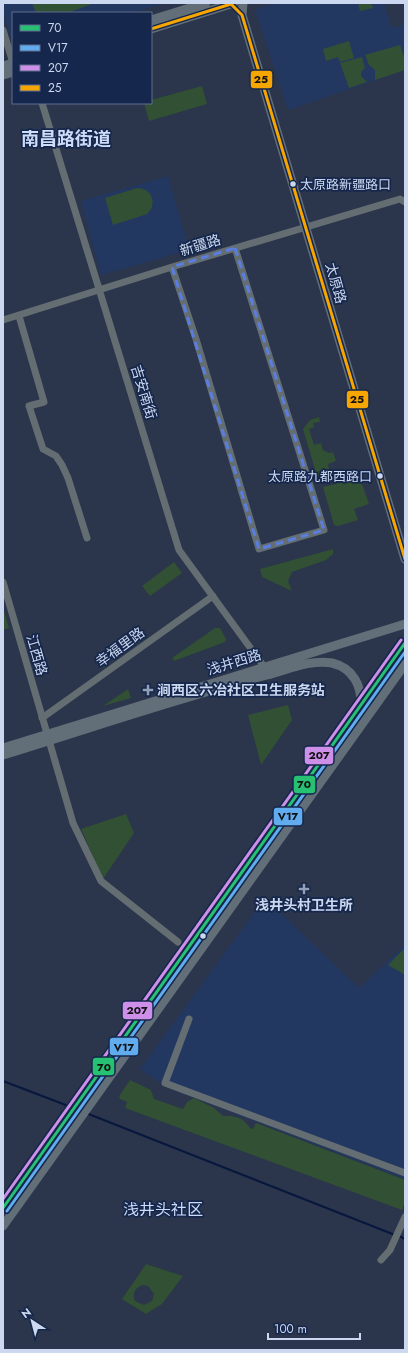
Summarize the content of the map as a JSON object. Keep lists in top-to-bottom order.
{
  "streets": {
    "main road": ["太原路", "浅井西路"],
    "street": [
      "新疆路",
      "吉安南街",
      "幸福里路",
      "江西路"
    ]
  },
  "crossings": [
    ["新疆路", "太原路"],
    ["新疆路", "吉安南街"],
    ["吉安南街", "幸福里路"],
    ["吉安南街", "浅井西路"],
    ["幸福里路", "江西路"],
    ["江西路", "浅井西路"]
  ],
  "districts": ["南昌路街道", "浅井头社区"],
  "places": {
    "other": ["太原路新疆路口", "太原路九都西路口"],
    "health": ["涧西区六冶社区卫生服务站", "浅井头村卫生所"]
  },
  "lines": [
    "transit line 25",
    "transit line 207",
    "transit line 70",
    "transit line V17"
  ],
  "legend": [
    "70",
    "V17",
    "207",
    "25"
  ],
  "scale_bar": "100 m",
  "north": "top left"
}
